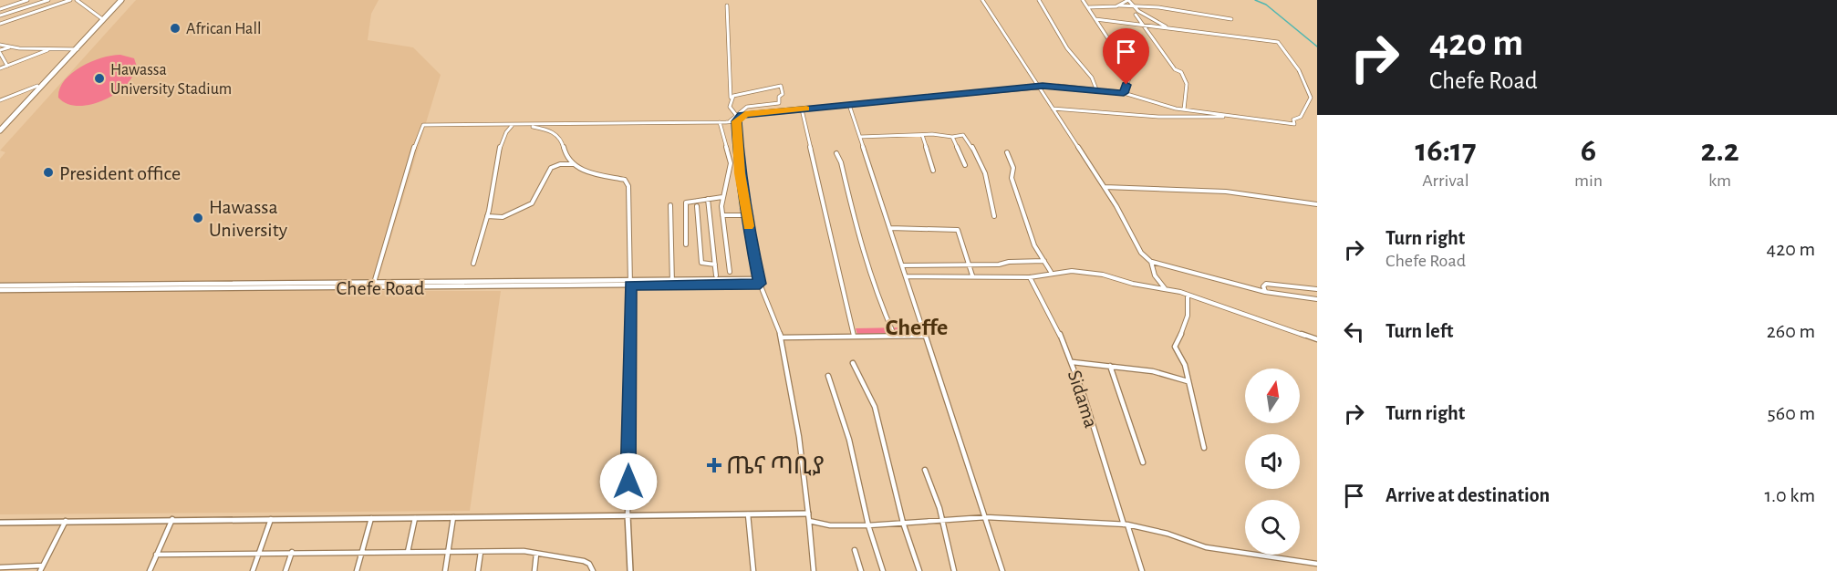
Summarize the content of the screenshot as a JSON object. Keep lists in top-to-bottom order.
{
  "streets": {
    "street": ["Chefe Road", "Sidama"]
  },
  "districts": ["Cheffe"],
  "places": {
    "other": [
      "African Hall",
      "Hawassa University Stadium",
      "President office",
      "Hawassa University"
    ],
    "health": ["ጤና ጣቢያ"]
  },
  "north": "top",
  "page": {
    "turn": ["420 m", "Chefe Road"],
    "eta": [
      "16:17",
      "Arrival",
      "6",
      "min",
      "2.2",
      "km"
    ],
    "list": [
      {
        "name": "Turn right",
        "note": "Chefe Road",
        "value": "420 m"
      },
      {
        "name": "Turn left",
        "value": "260 m"
      },
      {
        "name": "Turn right",
        "value": "560 m"
      },
      {
        "name": "Arrive at destination",
        "value": "1.0 km"
      }
    ]
  }
}
